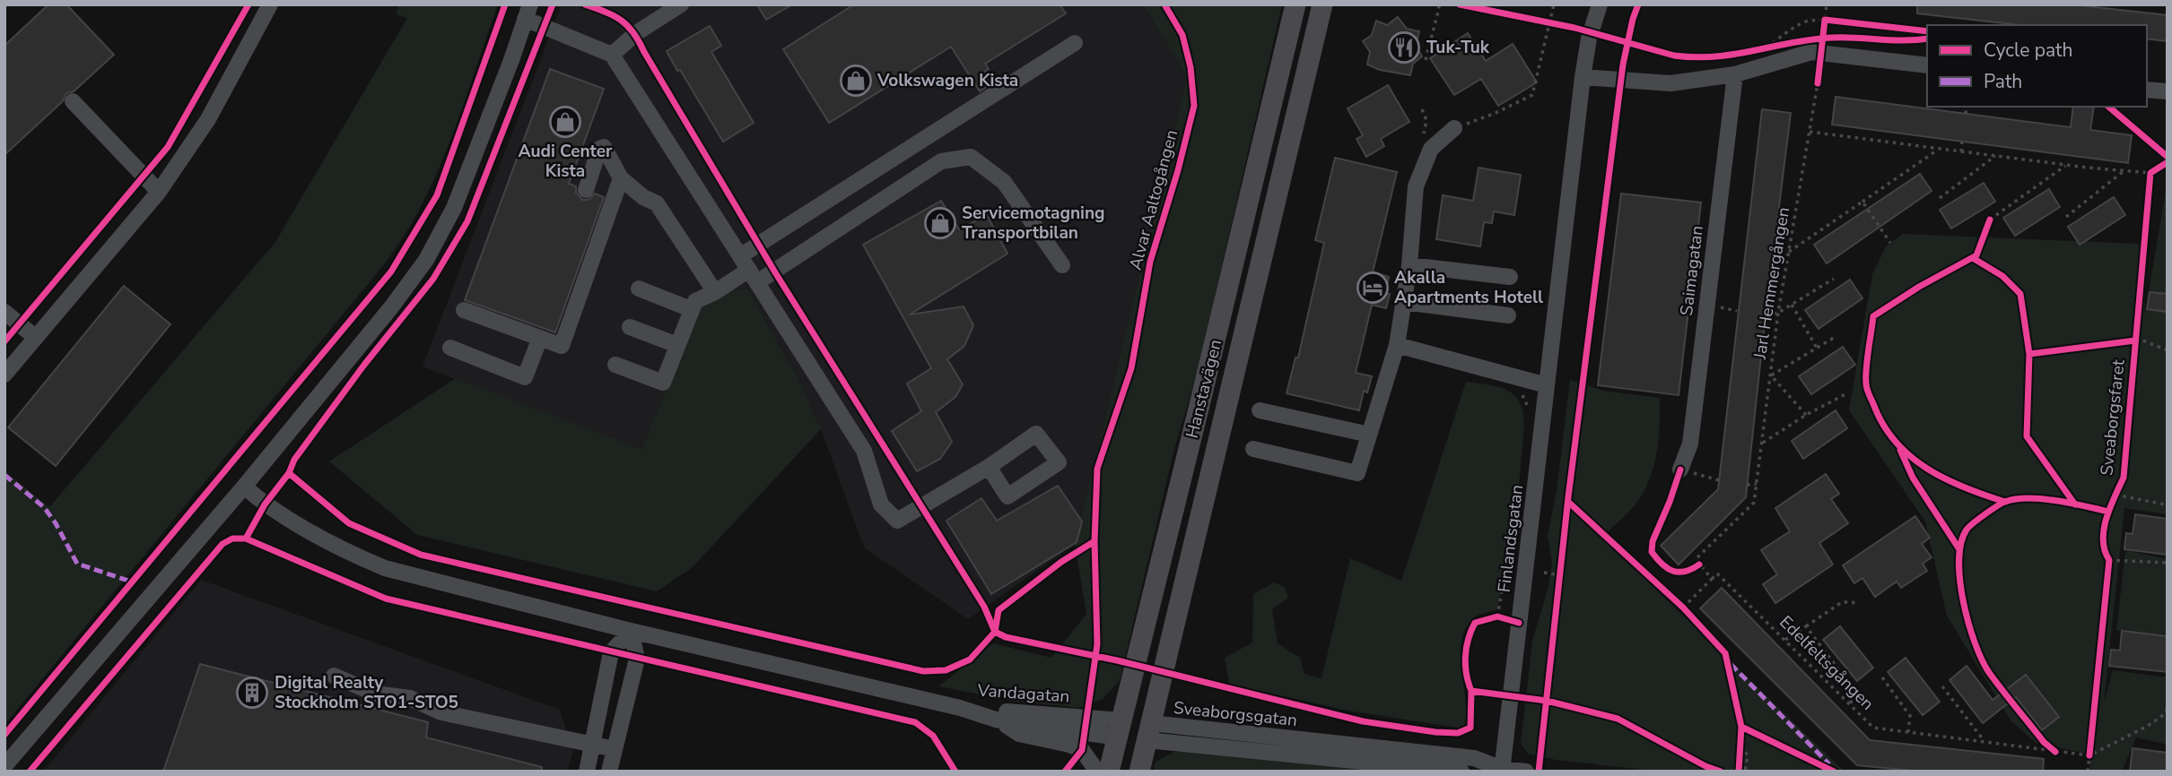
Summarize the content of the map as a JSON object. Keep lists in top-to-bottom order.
{
  "streets": {
    "main road": ["Hanstavägen"],
    "street": [
      "Saimagatan",
      "Finlandsgatan",
      "Vandagatan",
      "Sveaborgsgatan"
    ],
    "path": ["Jarl Hemmergången", "Edelfeltsgången"],
    "cycle path": ["Alvar Aaltogången", "Sveaborgsfaret"]
  },
  "crossings": [
    ["Jarl Hemmergången", "Edelfeltsgången"],
    ["Hanstavägen", "Vandagatan"],
    ["Hanstavägen", "Sveaborgsgatan"],
    ["Finlandsgatan", "Sveaborgsgatan"]
  ],
  "places": {
    "restaurant": ["Tuk-Tuk"],
    "shop": ["Volkswagen Kista", "Audi Center Kista", "Servicemotagning Transportbilan"],
    "hotel": ["Akalla Apartments Hotell"],
    "building": ["Digital Realty Stockholm STO1-STO5"]
  },
  "legend": ["Cycle path", "Path"]
}
